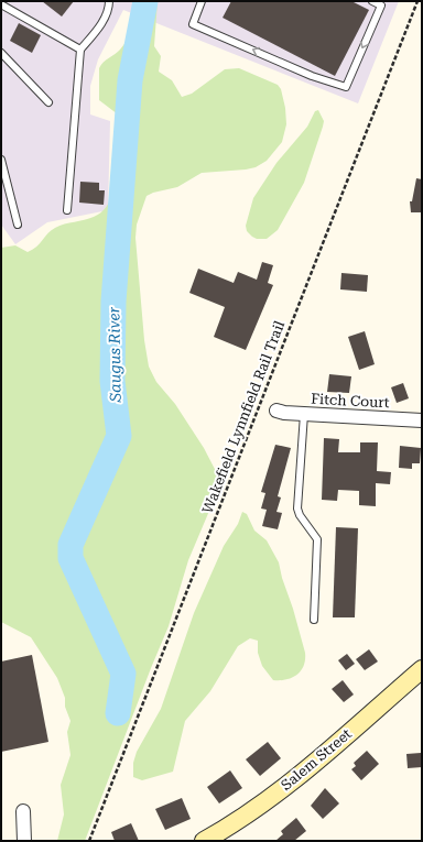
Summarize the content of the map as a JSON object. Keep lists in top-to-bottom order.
{
  "streets": {
    "main road": ["Salem Street"],
    "street": ["Fitch Court"],
    "path": ["Wakefield Lynnfield Rail Trail"]
  },
  "water": ["Saugus River"]
}
